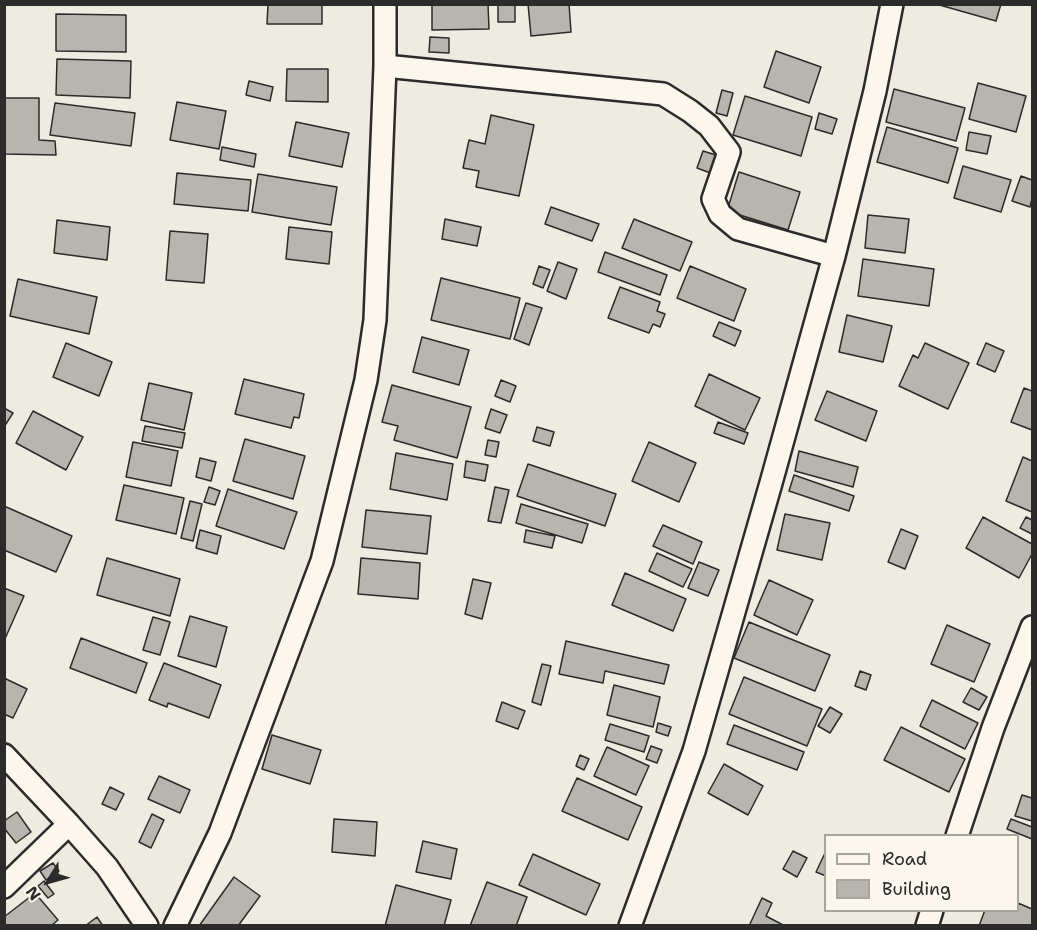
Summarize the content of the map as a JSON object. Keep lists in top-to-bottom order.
{
  "legend": ["Road", "Building"],
  "north": "bottom left"
}
